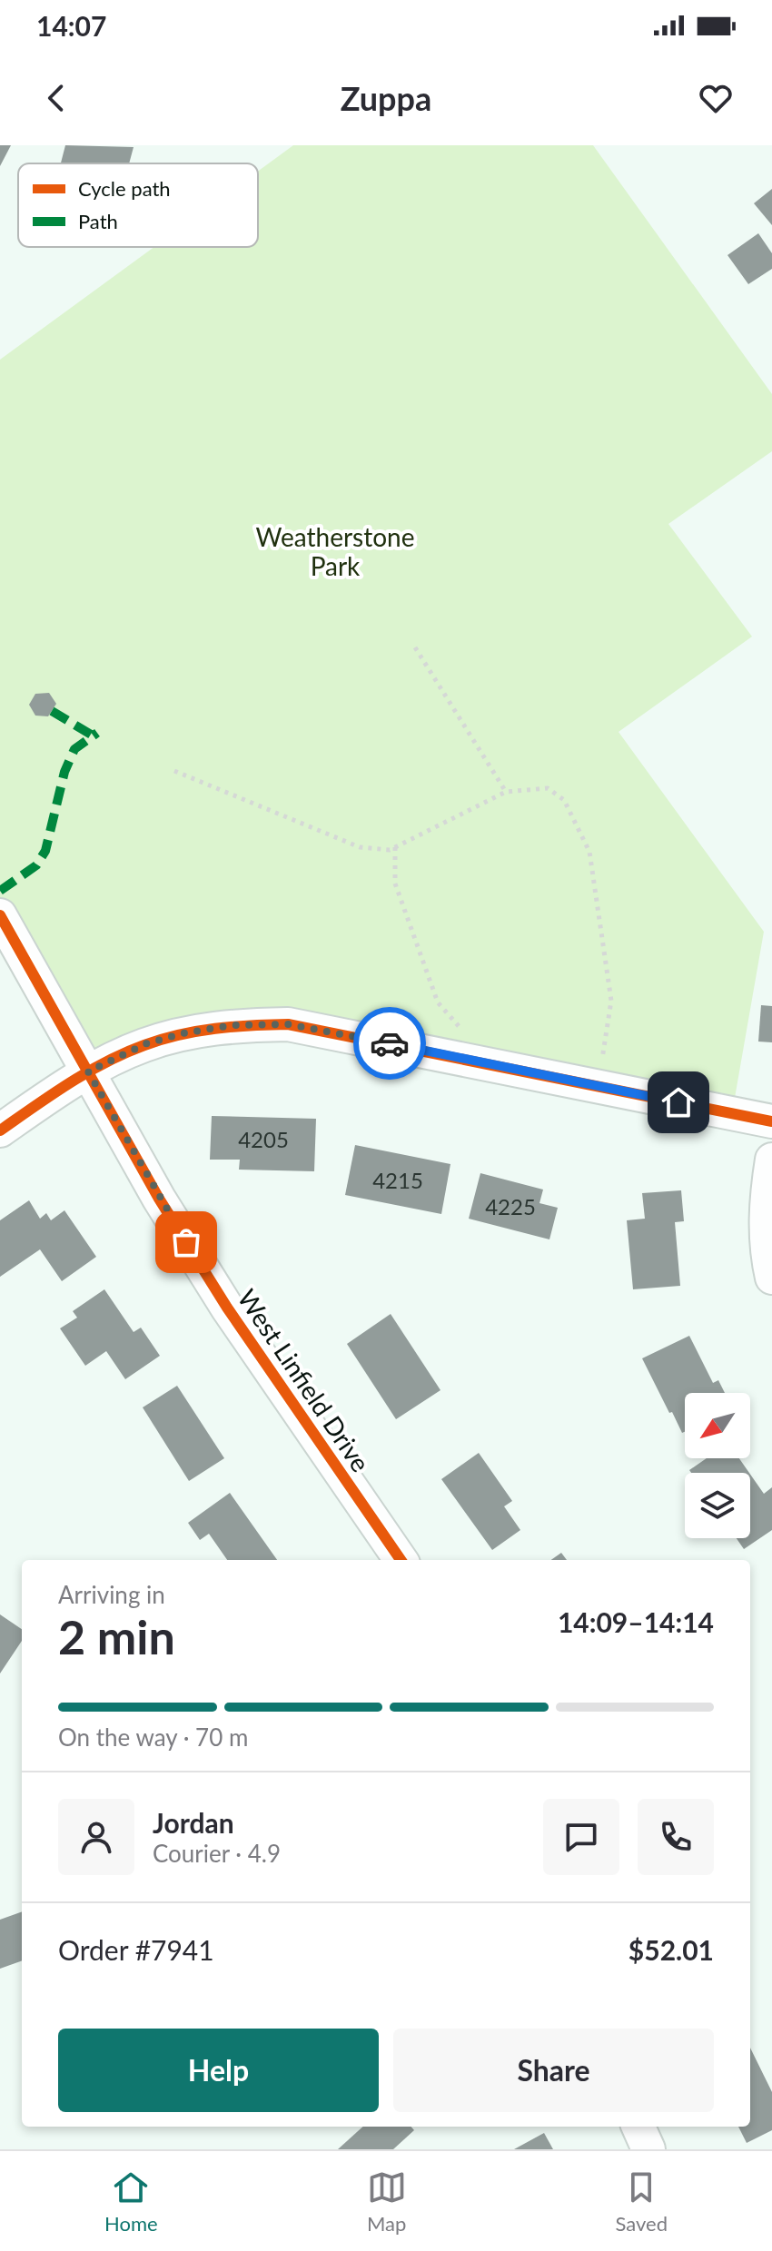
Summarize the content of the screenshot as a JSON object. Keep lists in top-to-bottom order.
{
  "streets": {
    "street": ["West Linfield Drive"]
  },
  "parks": ["Weatherstone Park"],
  "house_numbers": ["4205", "4215", "4225"],
  "legend": ["Cycle path", "Path"],
  "north": "bottom left",
  "page": {
    "status": "14:07",
    "header": "Zuppa",
    "heading": ["2 min", "Arriving in", "14:09–14:14"],
    "panel": [
      "Jordan",
      "Courier · 4.9",
      "Order #7941",
      "$52.01"
    ],
    "bar": "On the way · 70 m",
    "buttons": ["Help", "Share"],
    "tabs": ["Home", "Map", "Saved"]
  }
}
